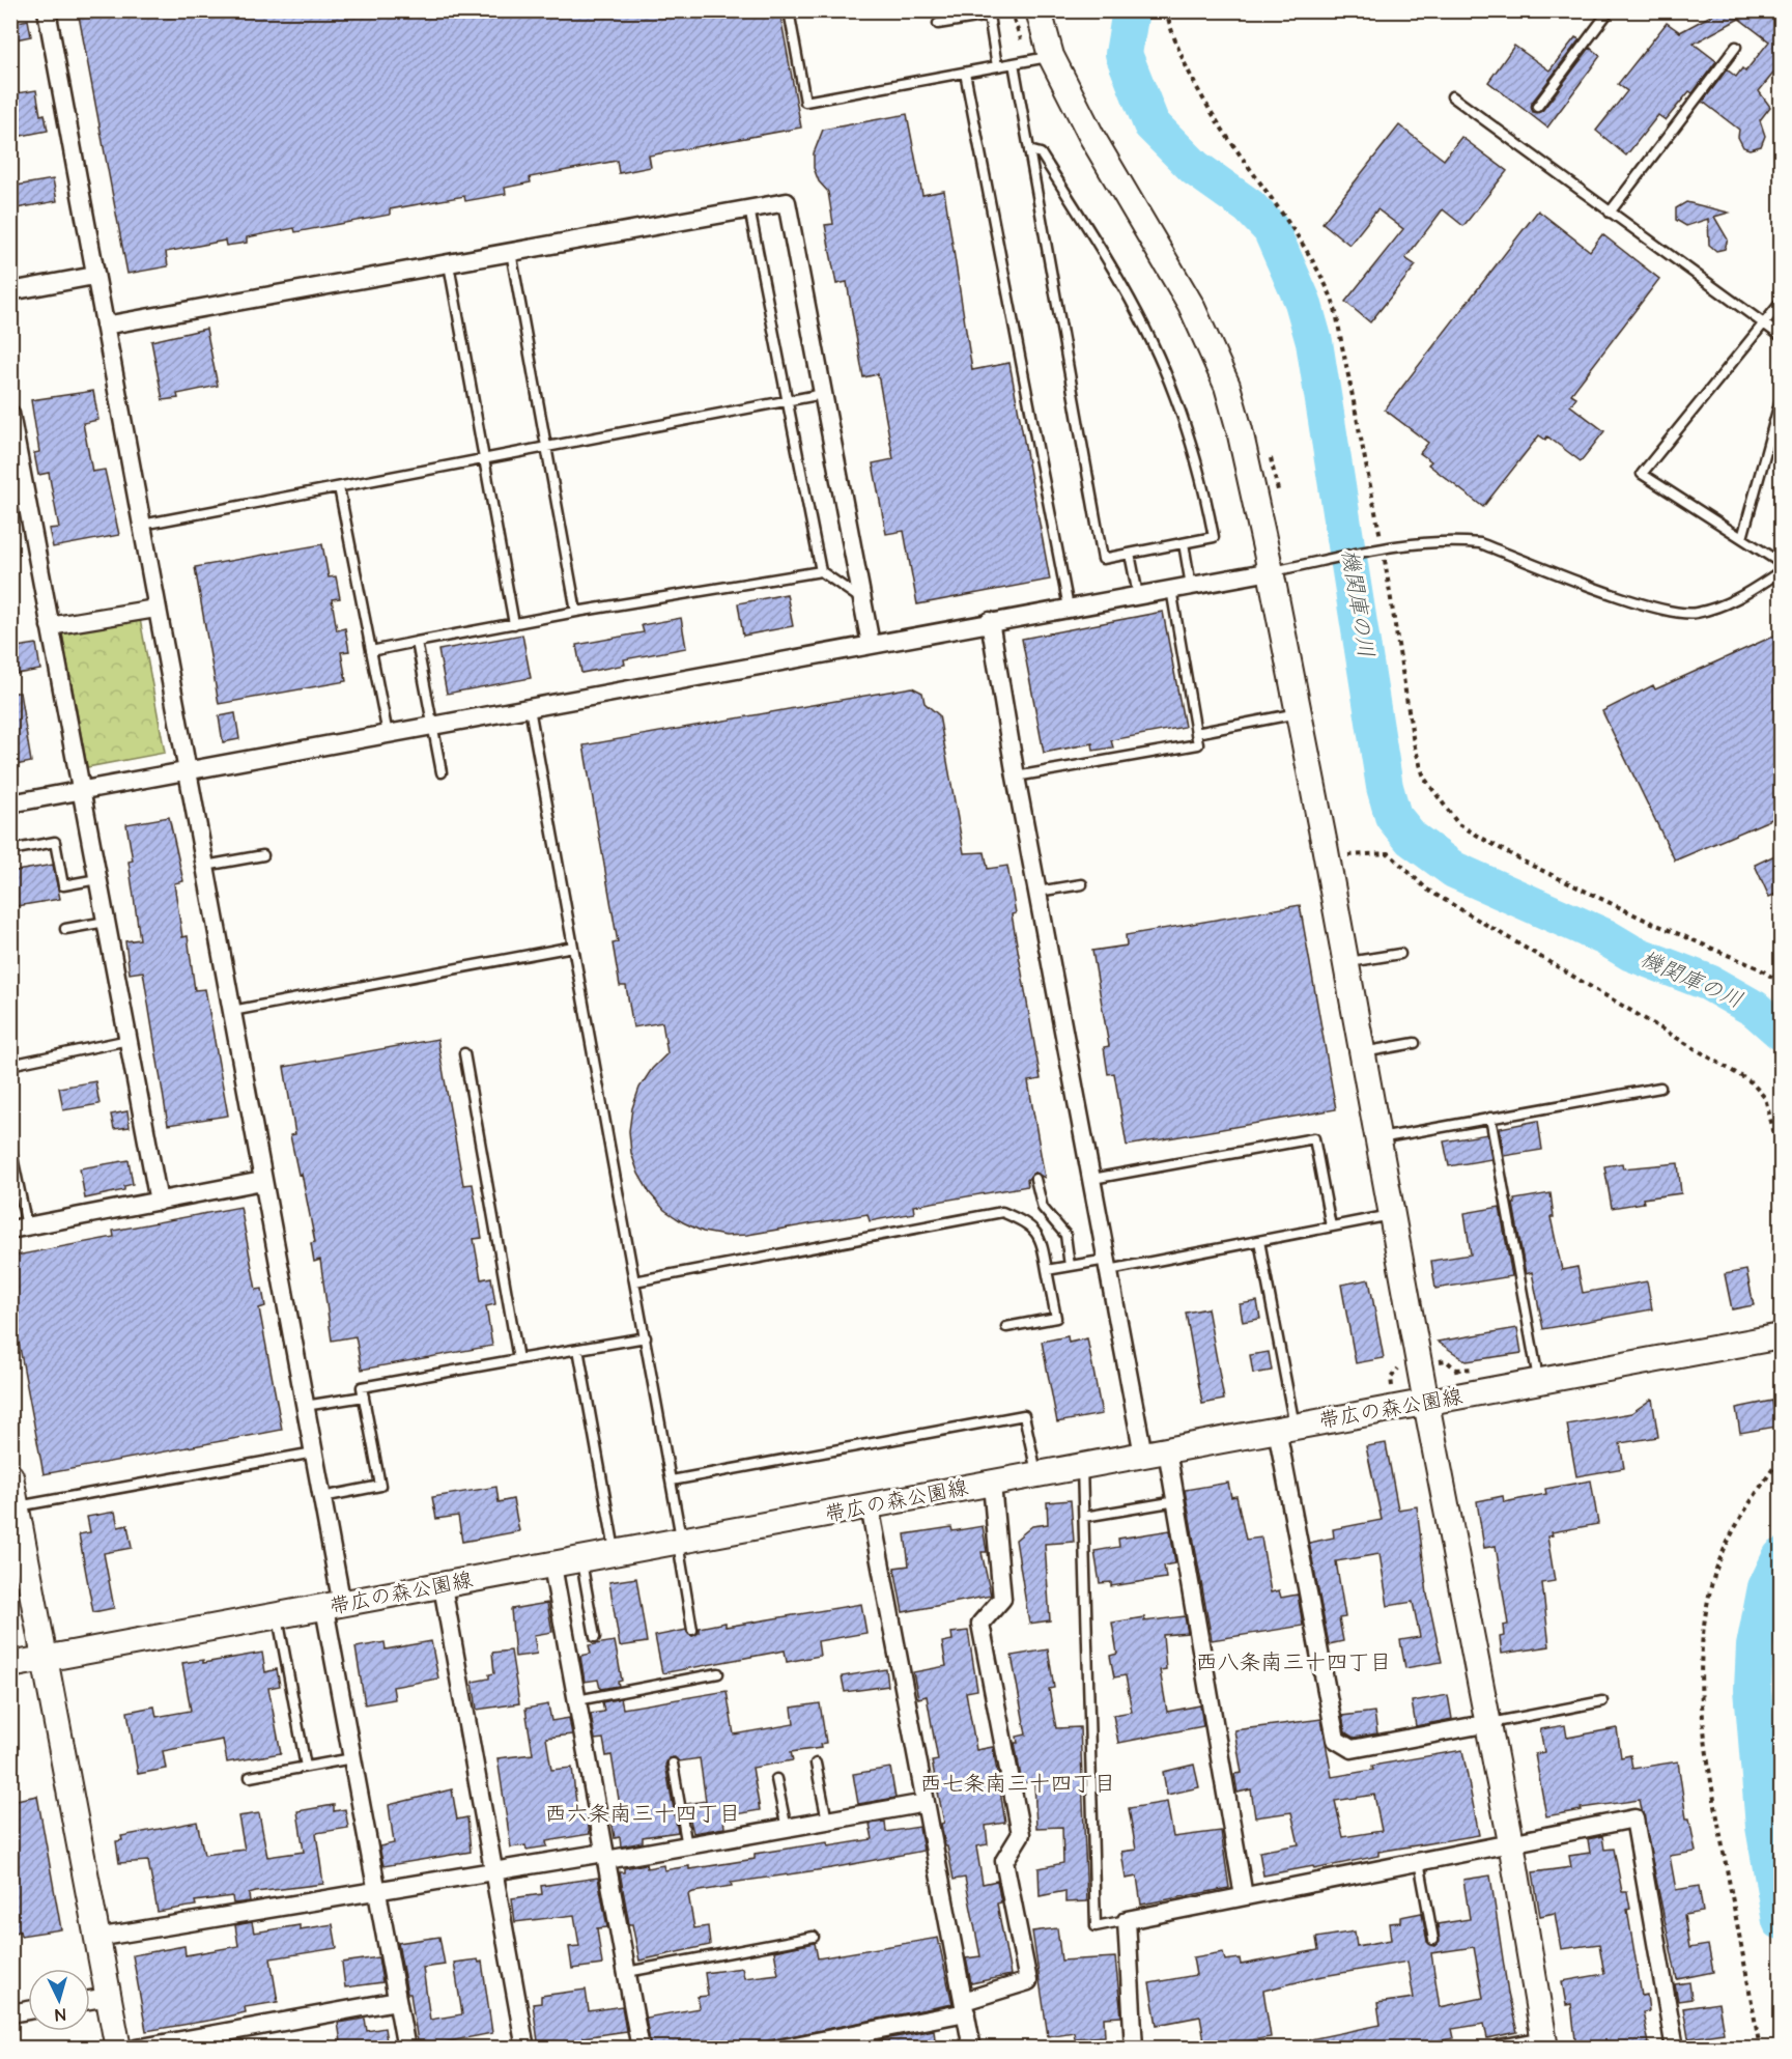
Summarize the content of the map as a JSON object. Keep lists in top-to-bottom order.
{
  "streets": {
    "street": ["帯広の森公園線"]
  },
  "districts": ["西八条南三十四丁目", "西七条南三十四丁目", "西六条南三十四丁目"],
  "water": ["機関庫の川"],
  "north": "bottom"
}
